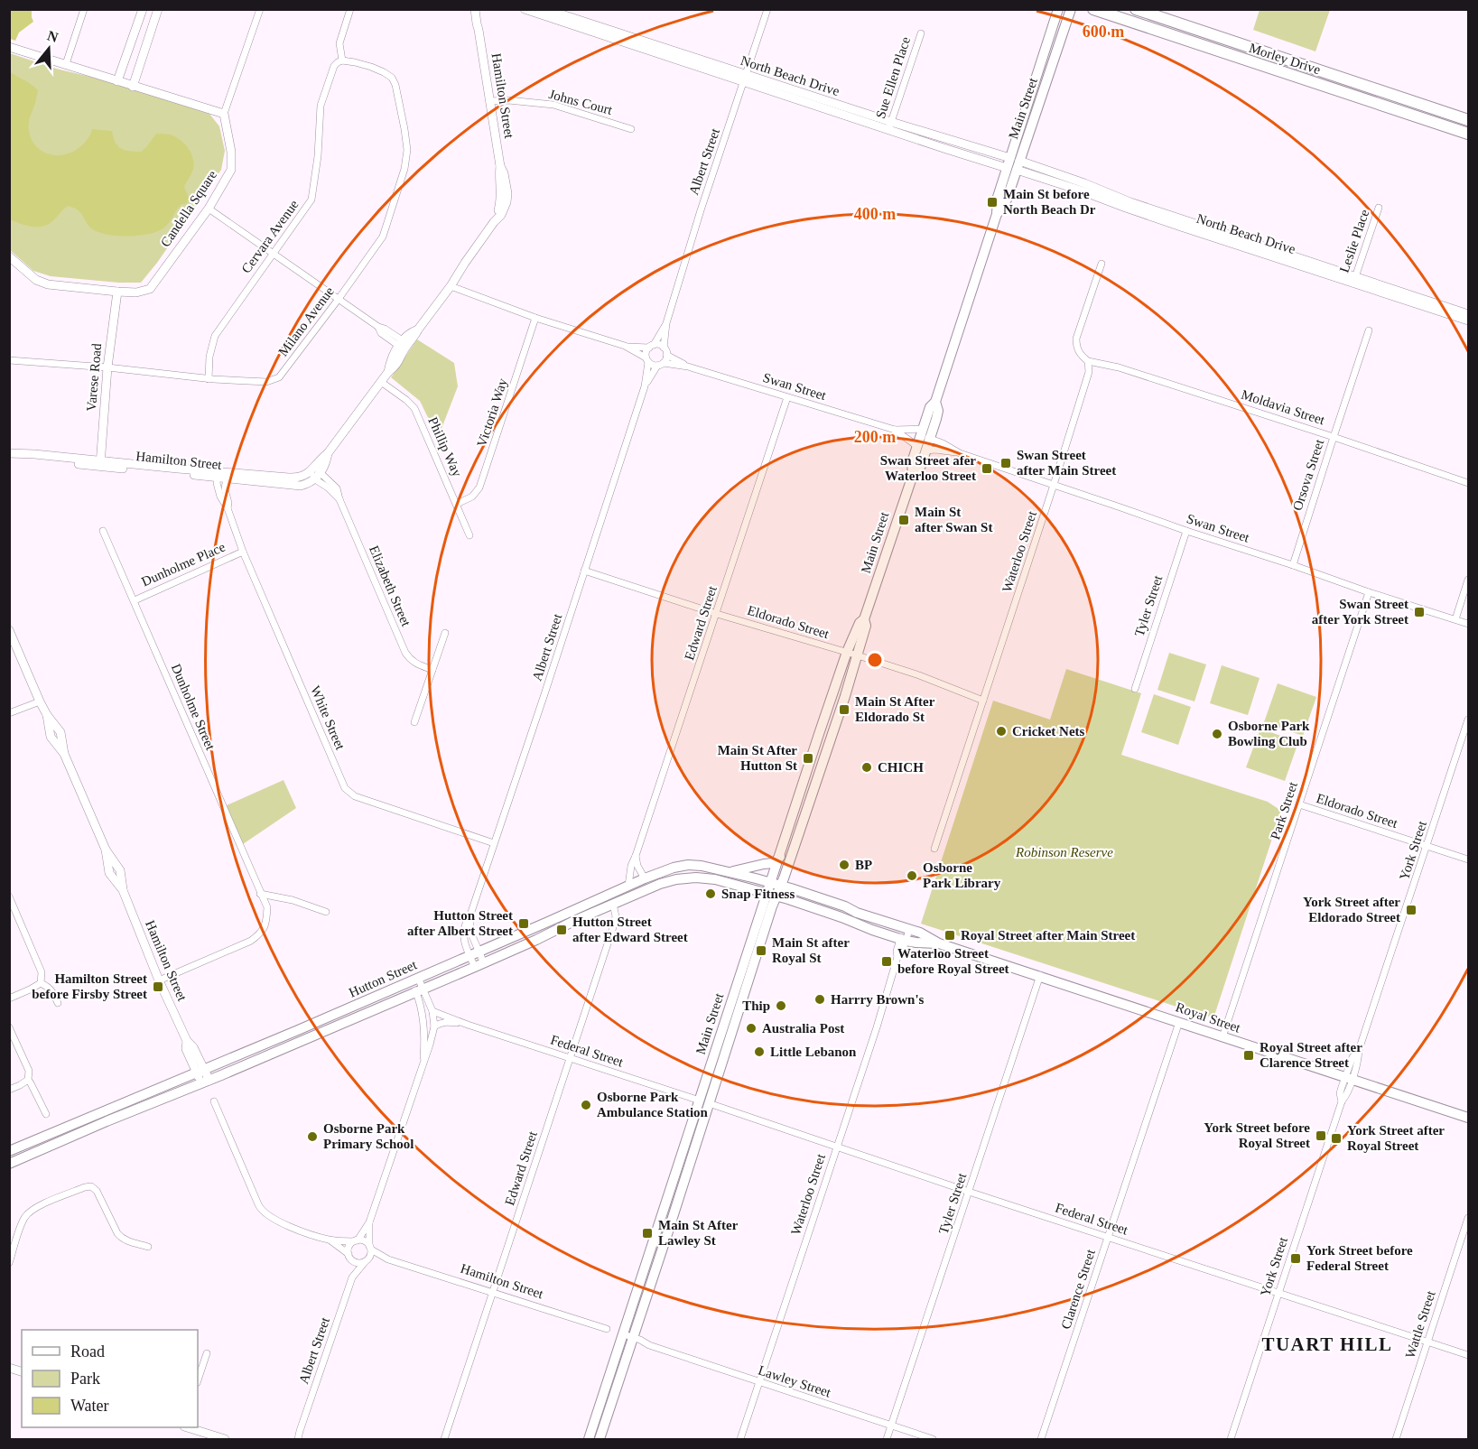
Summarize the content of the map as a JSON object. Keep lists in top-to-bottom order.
{
  "streets": {
    "highway": ["Morley Drive"],
    "main road": ["Main Street", "Hutton Street", "Royal Street"],
    "street": [
      "North Beach Drive",
      "Sue Ellen Place",
      "Hamilton Street",
      "Johns Court",
      "Albert Street",
      "Candella Square",
      "Cervara Avenue",
      "Leslie Place",
      "Milano Avenue",
      "Varese Road",
      "Swan Street",
      "Moldavia Street",
      "Victoria Way",
      "Phillip Way",
      "Orsova Street",
      "Waterloo Street",
      "Dunholme Place",
      "Elizabeth Street",
      "Tyler Street",
      "Eldorado Street",
      "Edward Street",
      "Dunholme Street",
      "White Street",
      "Park Street",
      "York Street",
      "Federal Street",
      "Clarence Street",
      "Wattle Street",
      "Lawley Street"
    ]
  },
  "crossings": [
    ["North Beach Drive", "Sue Ellen Place"],
    ["North Beach Drive", "Main Street"],
    ["North Beach Drive", "Albert Street"],
    ["North Beach Drive", "Leslie Place"],
    ["Hamilton Street", "Johns Court"],
    ["Hamilton Street", "Albert Street"],
    ["Hamilton Street", "Varese Road"],
    ["Hamilton Street", "Phillip Way"],
    ["Hamilton Street", "Elizabeth Street"],
    ["Hamilton Street", "Edward Street"],
    ["Hamilton Street", "Dunholme Street"],
    ["Hamilton Street", "White Street"],
    ["Hamilton Street", "Hutton Street"],
    ["Main Street", "Swan Street"],
    ["Main Street", "Eldorado Street"],
    ["Main Street", "Hutton Street"],
    ["Main Street", "Royal Street"],
    ["Main Street", "Federal Street"],
    ["Main Street", "Lawley Street"],
    ["Albert Street", "Swan Street"],
    ["Albert Street", "Eldorado Street"],
    ["Albert Street", "White Street"],
    ["Albert Street", "Hutton Street"],
    ["Candella Square", "Varese Road"],
    ["Cervara Avenue", "Milano Avenue"],
    ["Milano Avenue", "Varese Road"],
    ["Swan Street", "Orsova Street"],
    ["Swan Street", "Waterloo Street"],
    ["Swan Street", "Tyler Street"],
    ["Swan Street", "Edward Street"],
    ["Swan Street", "Park Street"],
    ["Moldavia Street", "Orsova Street"],
    ["Moldavia Street", "Waterloo Street"],
    ["Victoria Way", "Phillip Way"],
    ["Waterloo Street", "Eldorado Street"],
    ["Waterloo Street", "Royal Street"],
    ["Waterloo Street", "Federal Street"],
    ["Waterloo Street", "Lawley Street"],
    ["Dunholme Place", "Dunholme Street"],
    ["Dunholme Place", "White Street"],
    ["Tyler Street", "Royal Street"],
    ["Tyler Street", "Federal Street"],
    ["Tyler Street", "Lawley Street"],
    ["Eldorado Street", "Edward Street"],
    ["Eldorado Street", "Park Street"],
    ["Eldorado Street", "York Street"],
    ["Edward Street", "Hutton Street"],
    ["Edward Street", "Federal Street"],
    ["Park Street", "Royal Street"],
    ["York Street", "Royal Street"],
    ["York Street", "Federal Street"],
    ["Hutton Street", "Royal Street"],
    ["Royal Street", "Clarence Street"],
    ["Federal Street", "Clarence Street"],
    ["Federal Street", "Wattle Street"]
  ],
  "districts": ["TUART HILL"],
  "parks": ["Robinson Reserve"],
  "places": {
    "transit": [
      "Main St before North Beach Dr",
      "Swan Street after Main Street",
      "Swan Street afer Waterloo Street",
      "Main St after Swan St",
      "Swan Street after York Street",
      "Main St After Eldorado St",
      "Main St After Hutton St",
      "York Street after Eldorado Street",
      "Hutton Street after Albert Street",
      "Hutton Street after Edward Street",
      "Royal Street after Main Street",
      "Main St after Royal St",
      "Waterloo Street before Royal Street",
      "Hamilton Street before Firsby Street",
      "Royal Street after Clarence Street",
      "York Street before Royal Street",
      "York Street after Royal Street",
      "Main St After Lawley St",
      "York Street before Federal Street"
    ],
    "other": [
      "Cricket Nets",
      "Osborne Park Bowling Club",
      "CHICH",
      "BP",
      "Osborne Park Library",
      "Snap Fitness",
      "Harrry Brown's",
      "Thip",
      "Australia Post",
      "Little Lebanon",
      "Osborne Park Ambulance Station",
      "Osborne Park Primary School"
    ]
  },
  "legend": ["Road", "Park", "Water"],
  "north": "top",
  "rings": ["600 m", "400 m", "200 m"]
}
